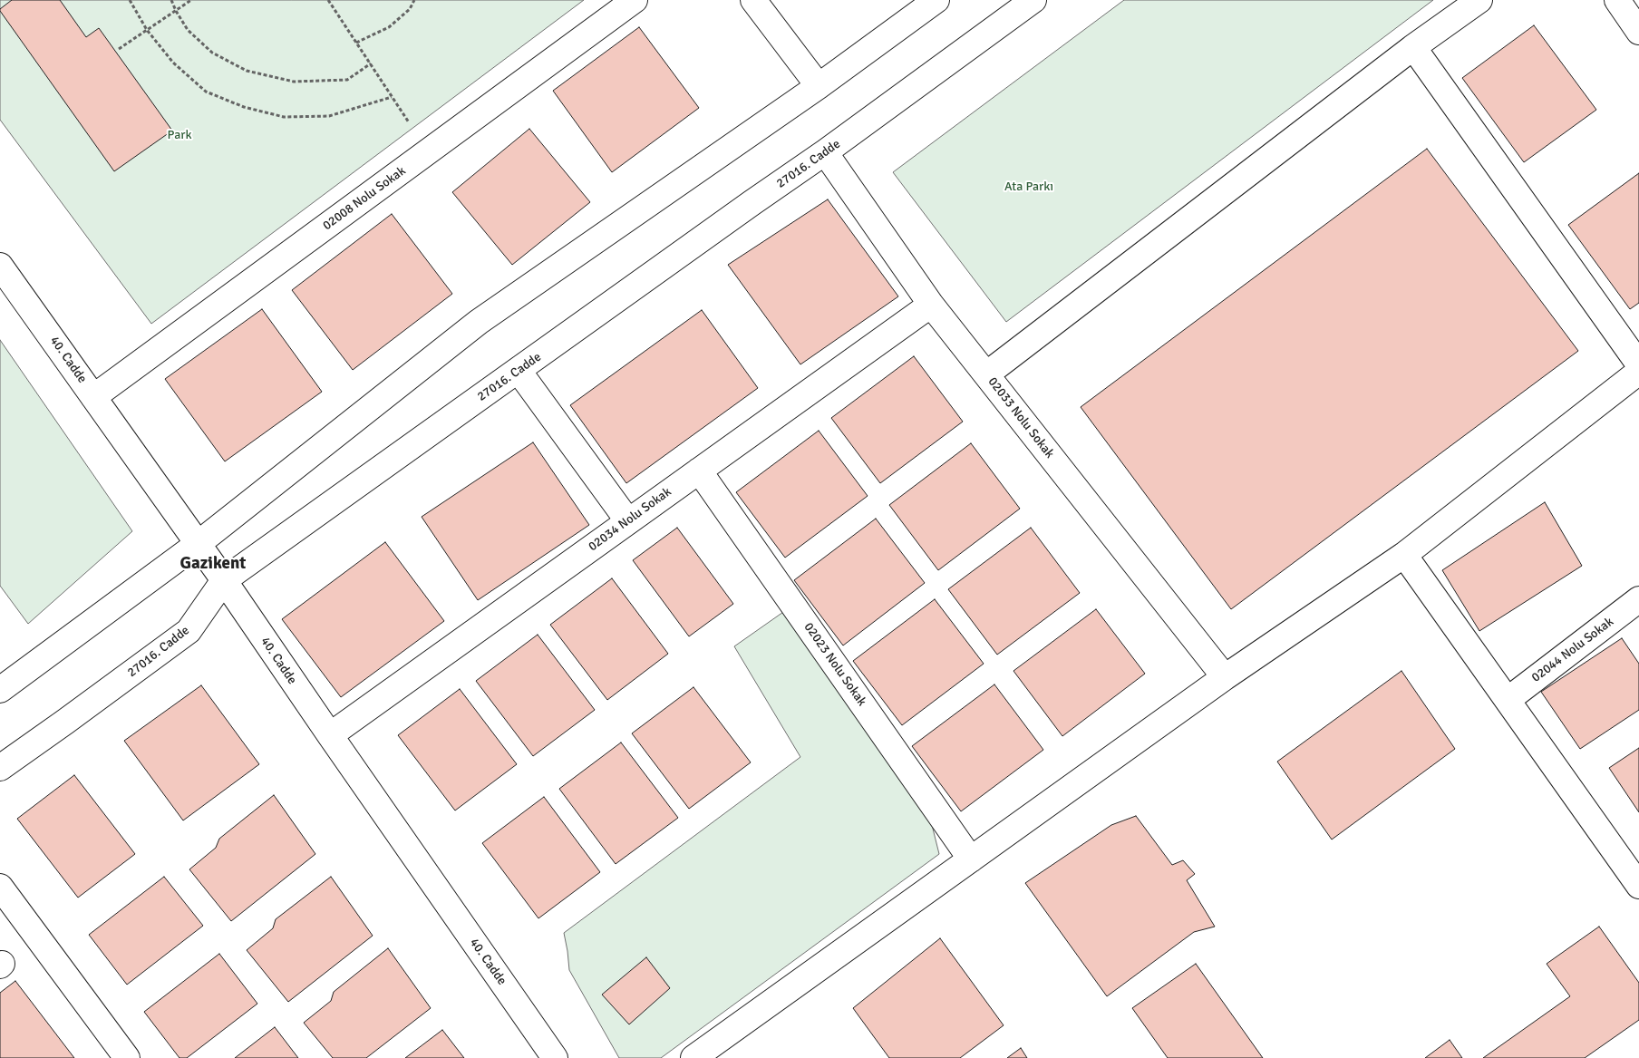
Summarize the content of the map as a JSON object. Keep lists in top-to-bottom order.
{
  "streets": {
    "street": [
      "27016. Cadde",
      "02008 Nolu Sokak",
      "40. Cadde",
      "02033 Nolu Sokak",
      "02034 Nolu Sokak",
      "02044 Nolu Sokak",
      "02023 Nolu Sokak"
    ]
  },
  "crossings": [
    ["27016. Cadde", "40. Cadde"],
    ["27016. Cadde", "02033 Nolu Sokak"],
    ["02008 Nolu Sokak", "40. Cadde"],
    ["40. Cadde", "02034 Nolu Sokak"],
    ["02033 Nolu Sokak", "02034 Nolu Sokak"],
    ["02034 Nolu Sokak", "02023 Nolu Sokak"]
  ],
  "districts": ["Gazikent"],
  "parks": ["Park", "Ata Parkı"]
}
